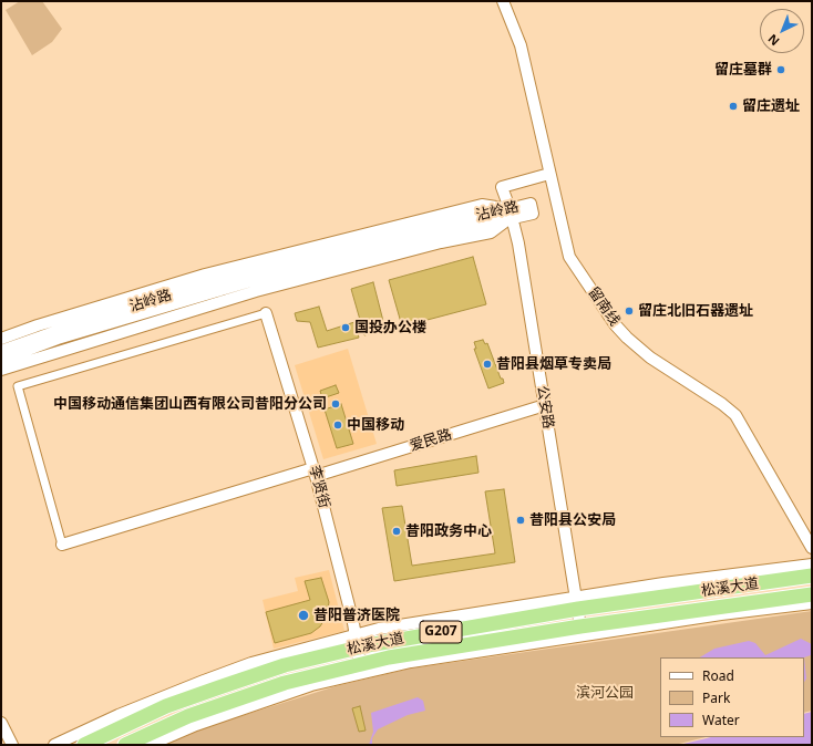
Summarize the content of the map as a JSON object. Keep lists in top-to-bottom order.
{
  "streets": {
    "highway": ["松溪大道", "G207"],
    "street": [
      "沾岭路",
      "留南线",
      "公安路",
      "爱民路",
      "李贤街"
    ]
  },
  "crossings": [
    ["沾岭路", "公安路"],
    ["留南线", "公安路"],
    ["公安路", "爱民路"],
    ["公安路", "松溪大道"],
    ["爱民路", "李贤街"],
    ["李贤街", "松溪大道"]
  ],
  "parks": ["滨河公园"],
  "places": [
    "留庄墓群",
    "留庄遗址",
    "留庄北旧石器遗址",
    "国投办公楼",
    "昔阳县烟草专卖局",
    "中国移动通信集团山西有限公司昔阳分公司",
    "中国移动",
    "昔阳县公安局",
    "昔阳政务中心",
    "昔阳普济医院"
  ],
  "legend": ["Road", "Park", "Water"],
  "north": "bottom left"
}
